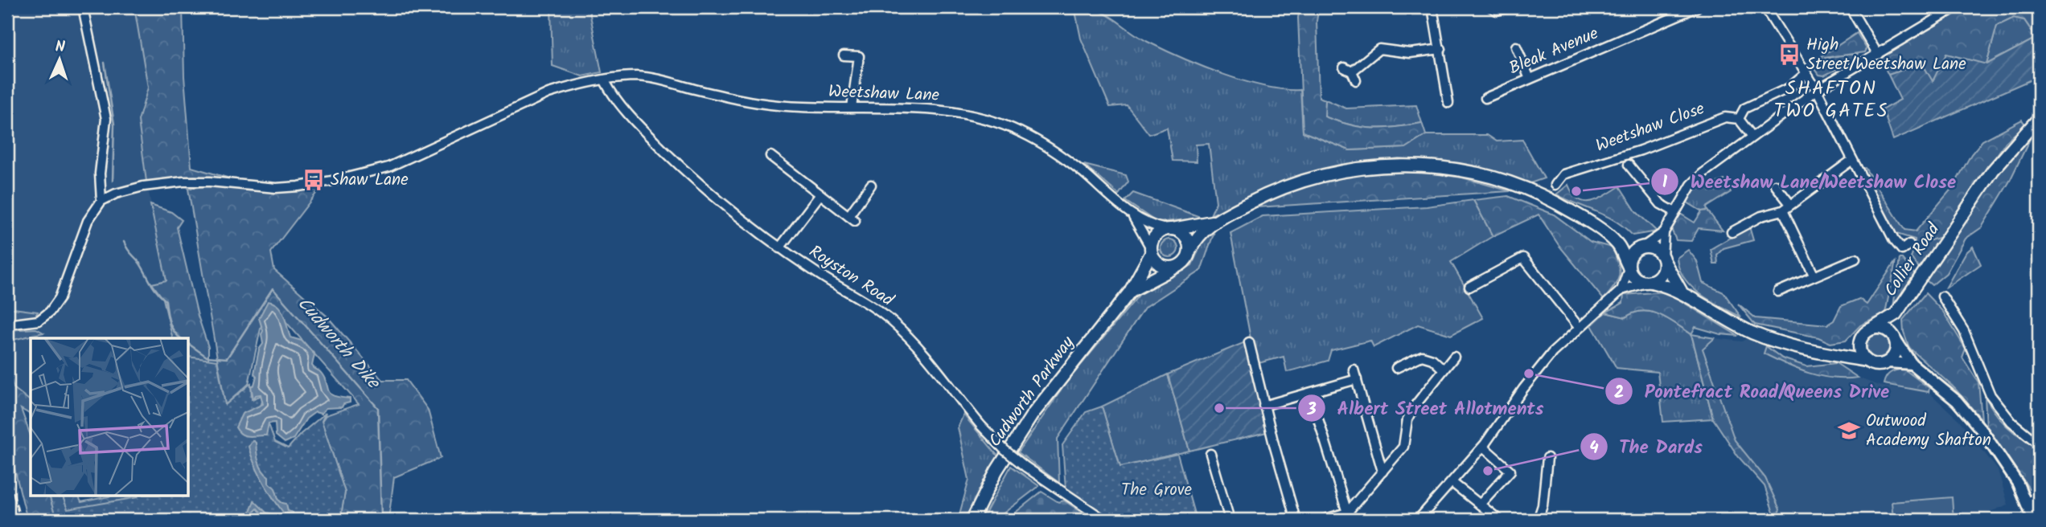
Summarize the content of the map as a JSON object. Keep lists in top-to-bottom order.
{
  "streets": {
    "highway": ["Collier Road", "Cudworth Parkway"],
    "street": [
      "Bleak Avenue",
      "Weetshaw Lane",
      "Weetshaw Close",
      "Royston Road"
    ]
  },
  "crossings": [
    ["Weetshaw Lane", "Royston Road"],
    ["Weetshaw Lane", "Cudworth Parkway"]
  ],
  "districts": ["SHAFTON TWO GATES"],
  "water": ["Cudworth Dike"],
  "parks": ["The Grove"],
  "places": {
    "bus stop": ["High Street/Weetshaw Lane", "Shaw Lane"],
    "other": [
      "Weetshaw Lane/Weetshaw Close",
      "Pontefract Road/Queens Drive",
      "Albert Street Allotments",
      "The Dards"
    ],
    "school or university": ["Outwood Academy Shafton"]
  },
  "north": "top"
}
